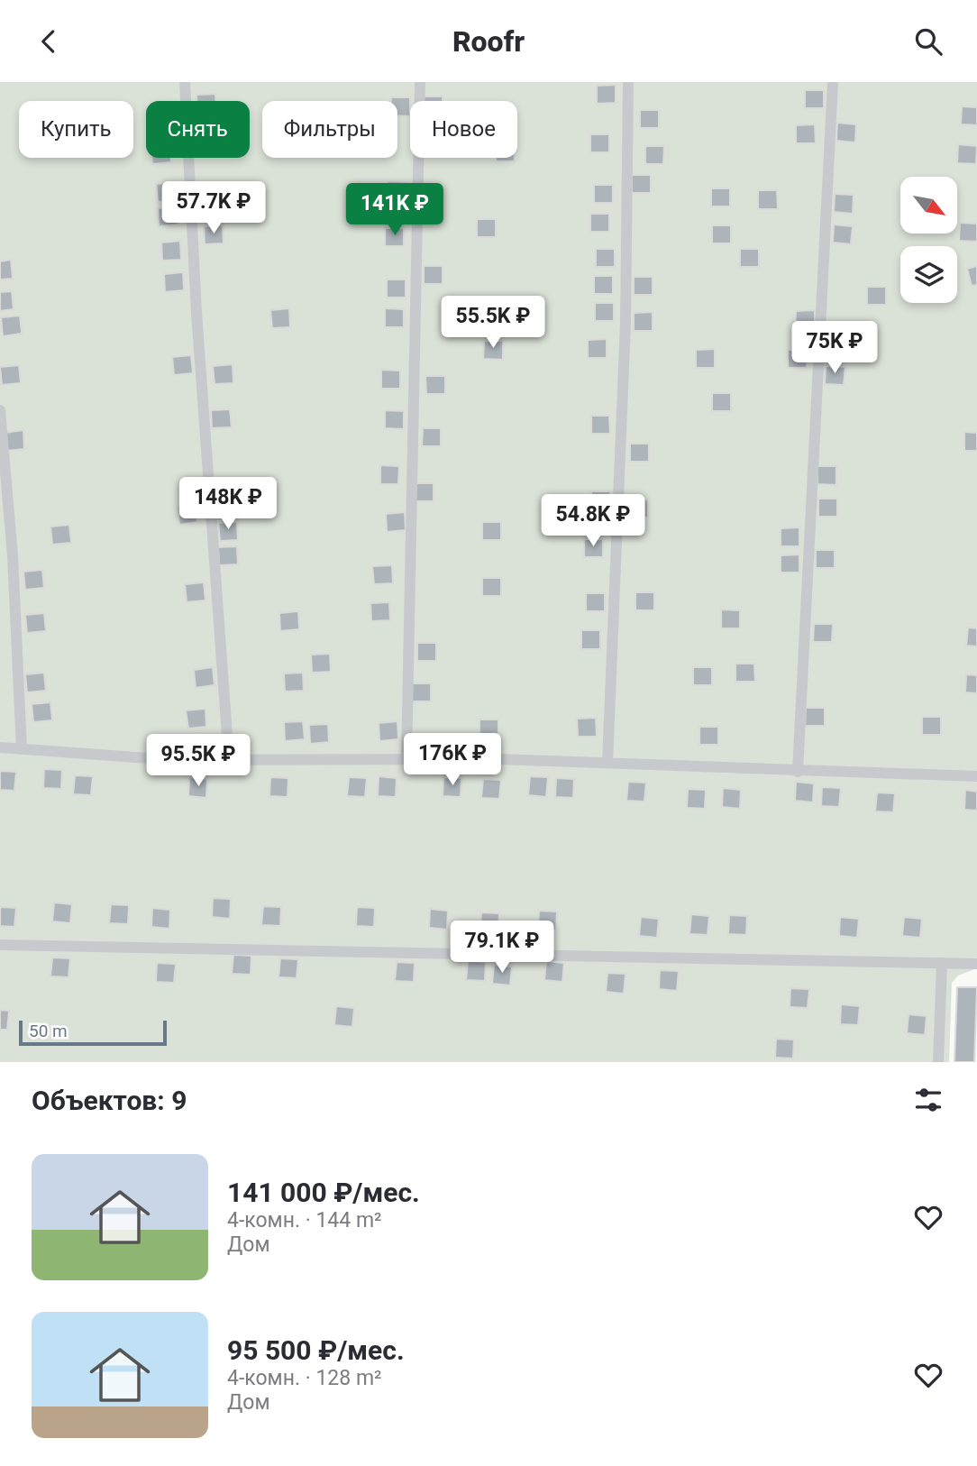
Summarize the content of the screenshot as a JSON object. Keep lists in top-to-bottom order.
{
  "scale_bar": "50 m",
  "north": "bottom right",
  "page": {
    "header": "Roofr",
    "chip": [
      "Купить",
      "Снять",
      "Фильтры",
      "Новое"
    ],
    "price": [
      "57.7K ₽",
      "141K ₽",
      "55.5K ₽",
      "75K ₽",
      "148K ₽",
      "54.8K ₽",
      "176K ₽",
      "95.5K ₽",
      "79.1K ₽"
    ],
    "scale": "50 m",
    "heading": "Объектов: 9",
    "list": [
      {
        "name": "141 000 ₽/мес.",
        "note": "4-комн. · 144 m² · Дом"
      },
      {
        "name": "95 500 ₽/мес.",
        "note": "4-комн. · 128 m² · Дом"
      }
    ]
  }
}
